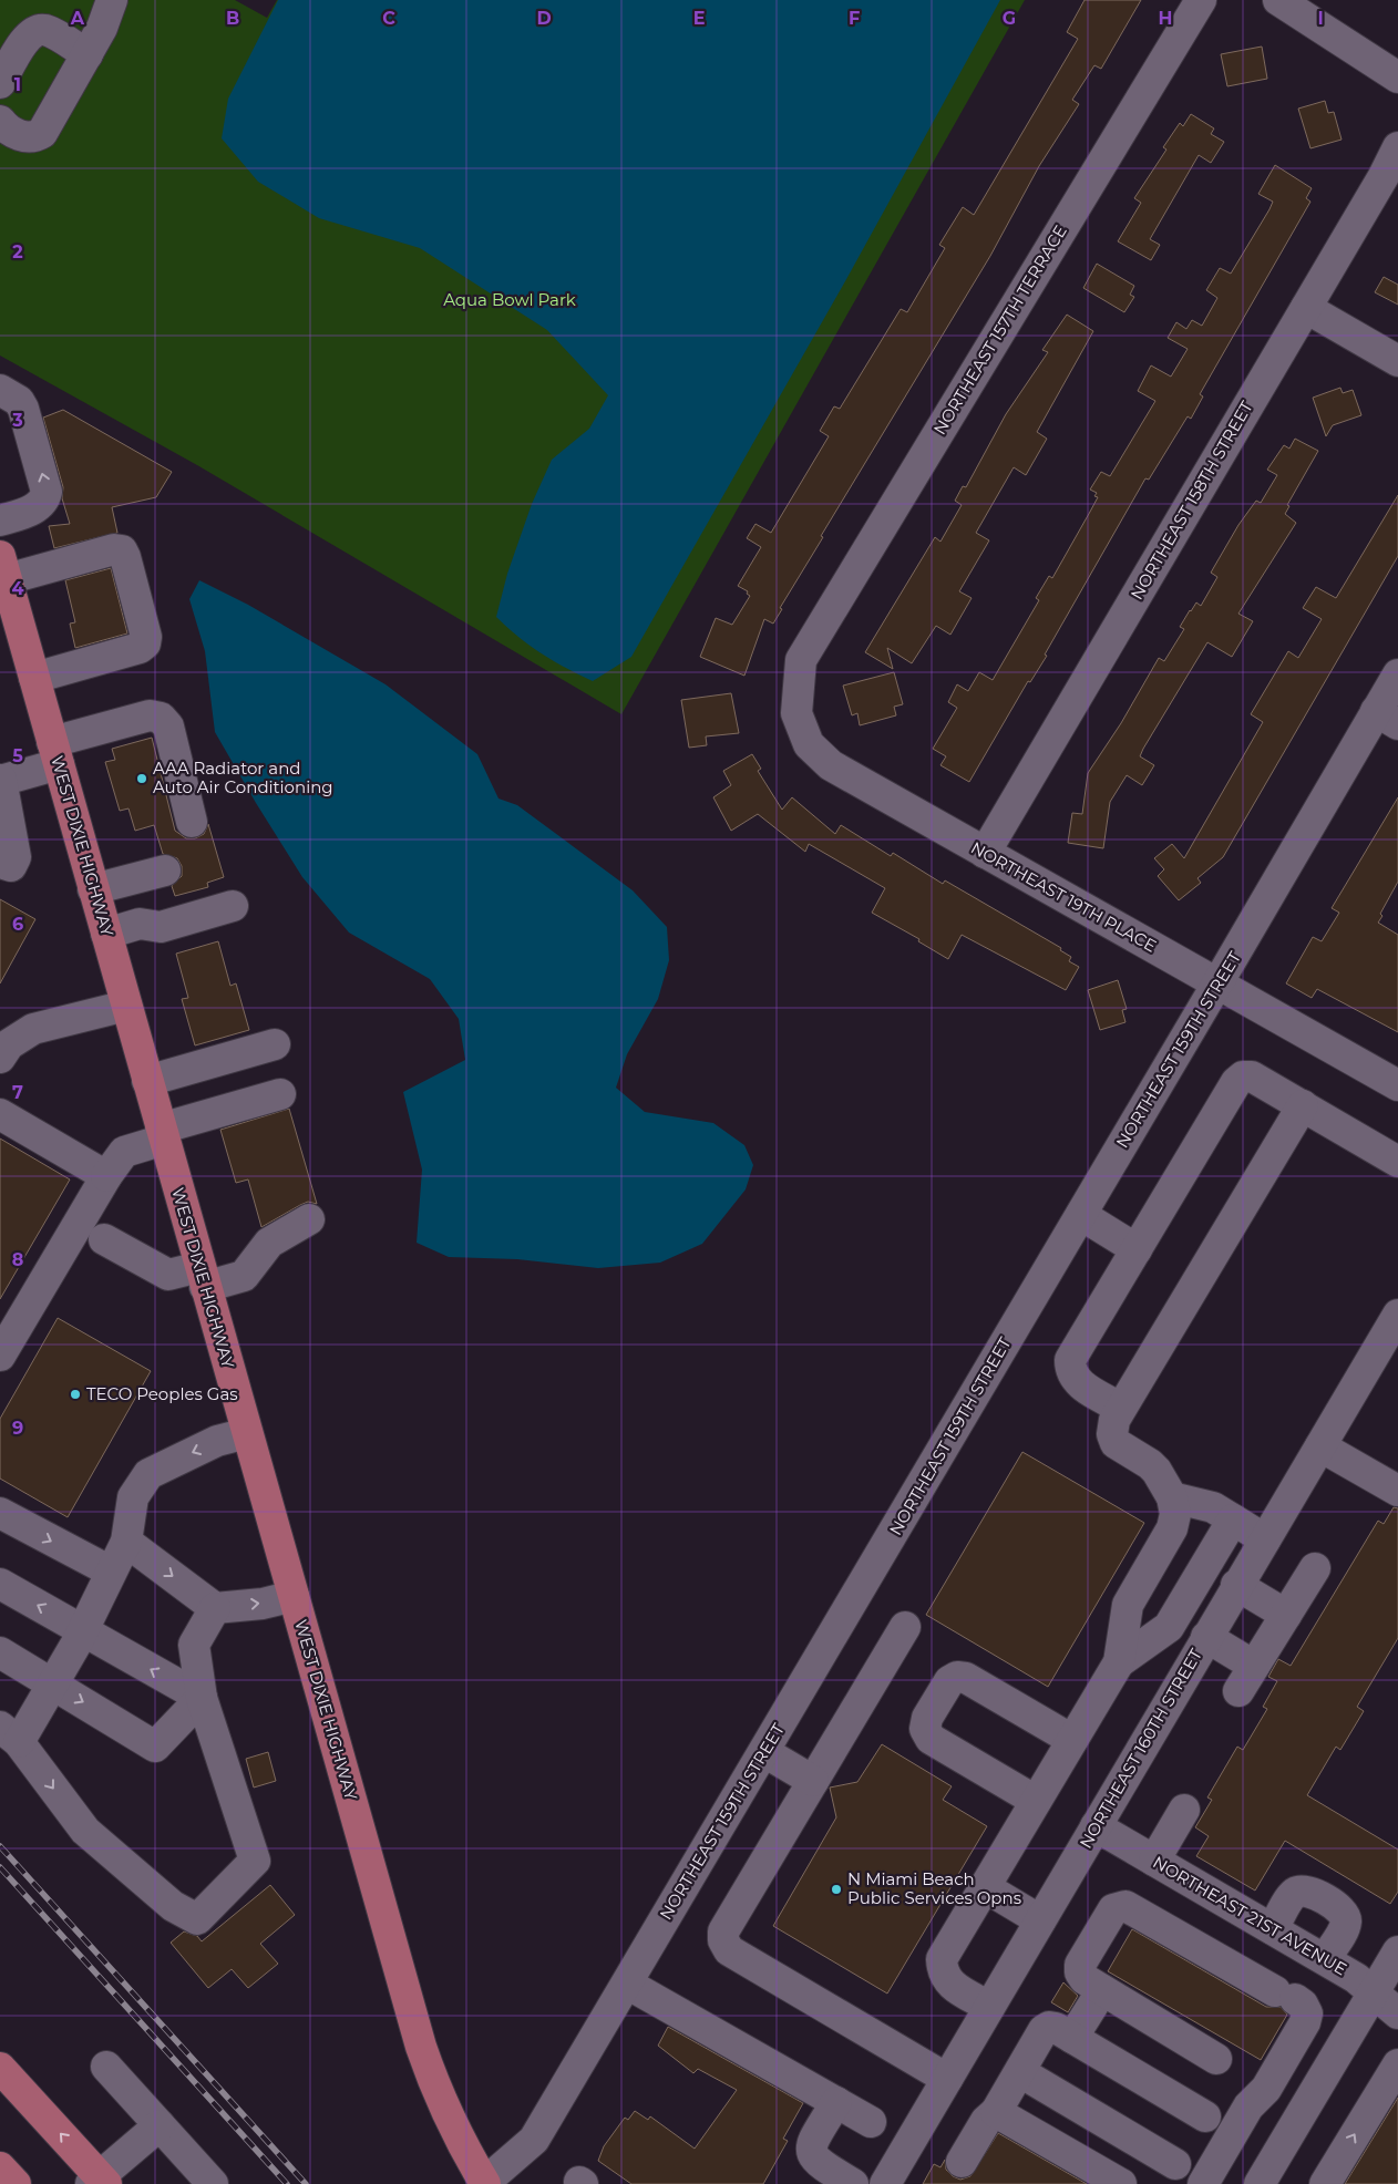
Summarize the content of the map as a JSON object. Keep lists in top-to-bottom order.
{
  "streets": {
    "main road": ["WEST DIXIE HIGHWAY"],
    "street": [
      "NORTHEAST 157TH TERRACE",
      "NORTHEAST 158TH STREET",
      "NORTHEAST 19TH PLACE",
      "NORTHEAST 159TH STREET",
      "NORTHEAST 160TH STREET",
      "NORTHEAST 21ST AVENUE"
    ]
  },
  "crossings": [
    ["NORTHEAST 157TH TERRACE", "NORTHEAST 19TH PLACE"],
    ["NORTHEAST 158TH STREET", "NORTHEAST 19TH PLACE"],
    ["WEST DIXIE HIGHWAY", "NORTHEAST 159TH STREET"],
    ["NORTHEAST 19TH PLACE", "NORTHEAST 159TH STREET"],
    ["NORTHEAST 160TH STREET", "NORTHEAST 21ST AVENUE"]
  ],
  "parks": ["Aqua Bowl Park"],
  "places": ["AAA Radiator and Auto Air Conditioning", "TECO Peoples Gas", "N Miami Beach Public Services Opns"],
  "grid": {
    "columns": [
      "A",
      "B",
      "C",
      "D",
      "E",
      "F",
      "G",
      "H",
      "I"
    ],
    "rows": [
      "1",
      "2",
      "3",
      "4",
      "5",
      "6",
      "7",
      "8",
      "9"
    ]
  }
}
